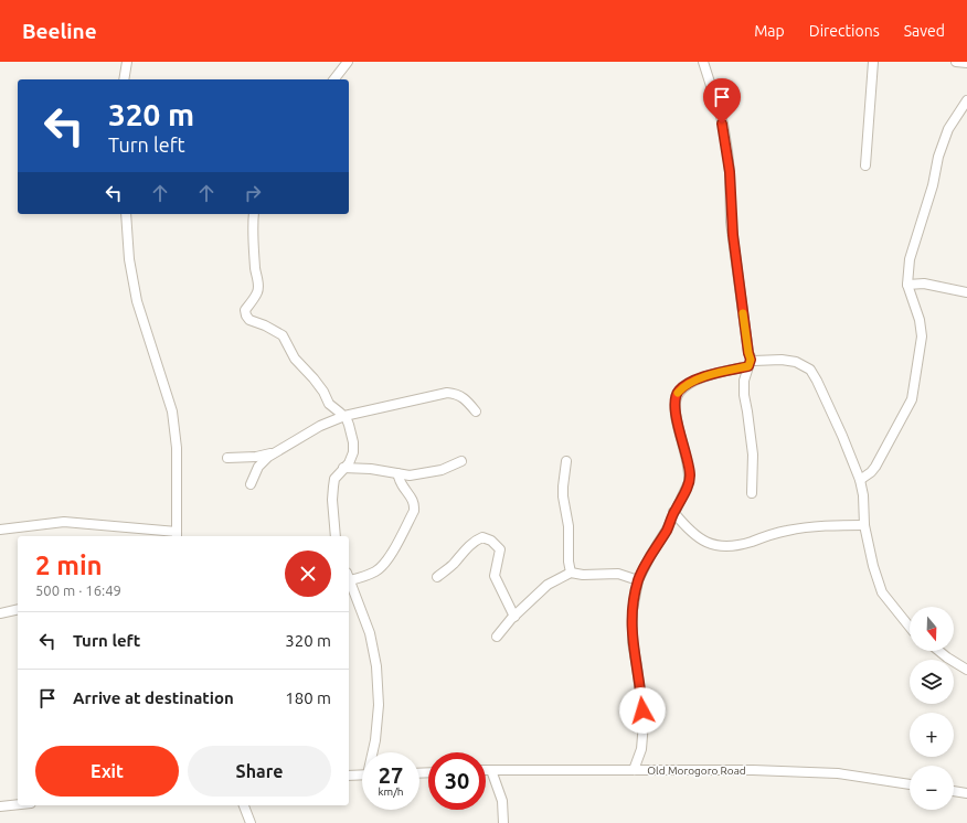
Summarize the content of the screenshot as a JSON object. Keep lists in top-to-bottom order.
{
  "streets": {
    "street": ["Old Morogoro Road"]
  },
  "north": "bottom",
  "page": {
    "header": "Beeline",
    "nav": ["Map", "Directions", "Saved"],
    "turn": ["320 m", "Turn left"],
    "heading": ["2 min", "500 m · 16:49"],
    "map_buttons": ["+", "−"],
    "list": [
      {
        "name": "Turn left",
        "value": "320 m"
      },
      {
        "name": "Arrive at destination",
        "value": "180 m"
      }
    ],
    "buttons": ["Exit", "Share"],
    "speed": "27 km/h",
    "limit": "30"
  }
}
